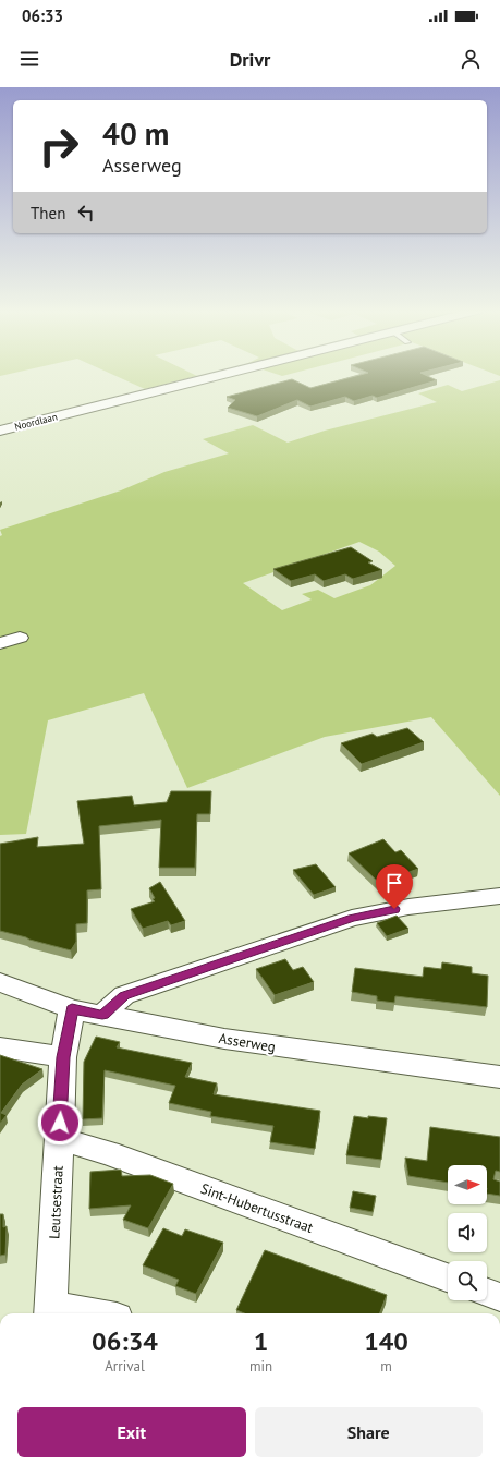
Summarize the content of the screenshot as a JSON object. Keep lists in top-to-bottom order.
{
  "streets": {
    "main road": ["Noordlaan"],
    "street": ["Asserweg", "Leutsestraat", "Sint-Hubertusstraat"]
  },
  "crossings": [
    ["Asserweg", "Leutsestraat"],
    ["Leutsestraat", "Sint-Hubertusstraat"]
  ],
  "north": "right",
  "page": {
    "status": "06:33",
    "header": "Drivr",
    "turn": ["40 m", "Asserweg"],
    "then": "Then",
    "eta": [
      "06:34",
      "Arrival",
      "1",
      "min",
      "140",
      "m"
    ],
    "buttons": ["Exit", "Share"]
  }
}
